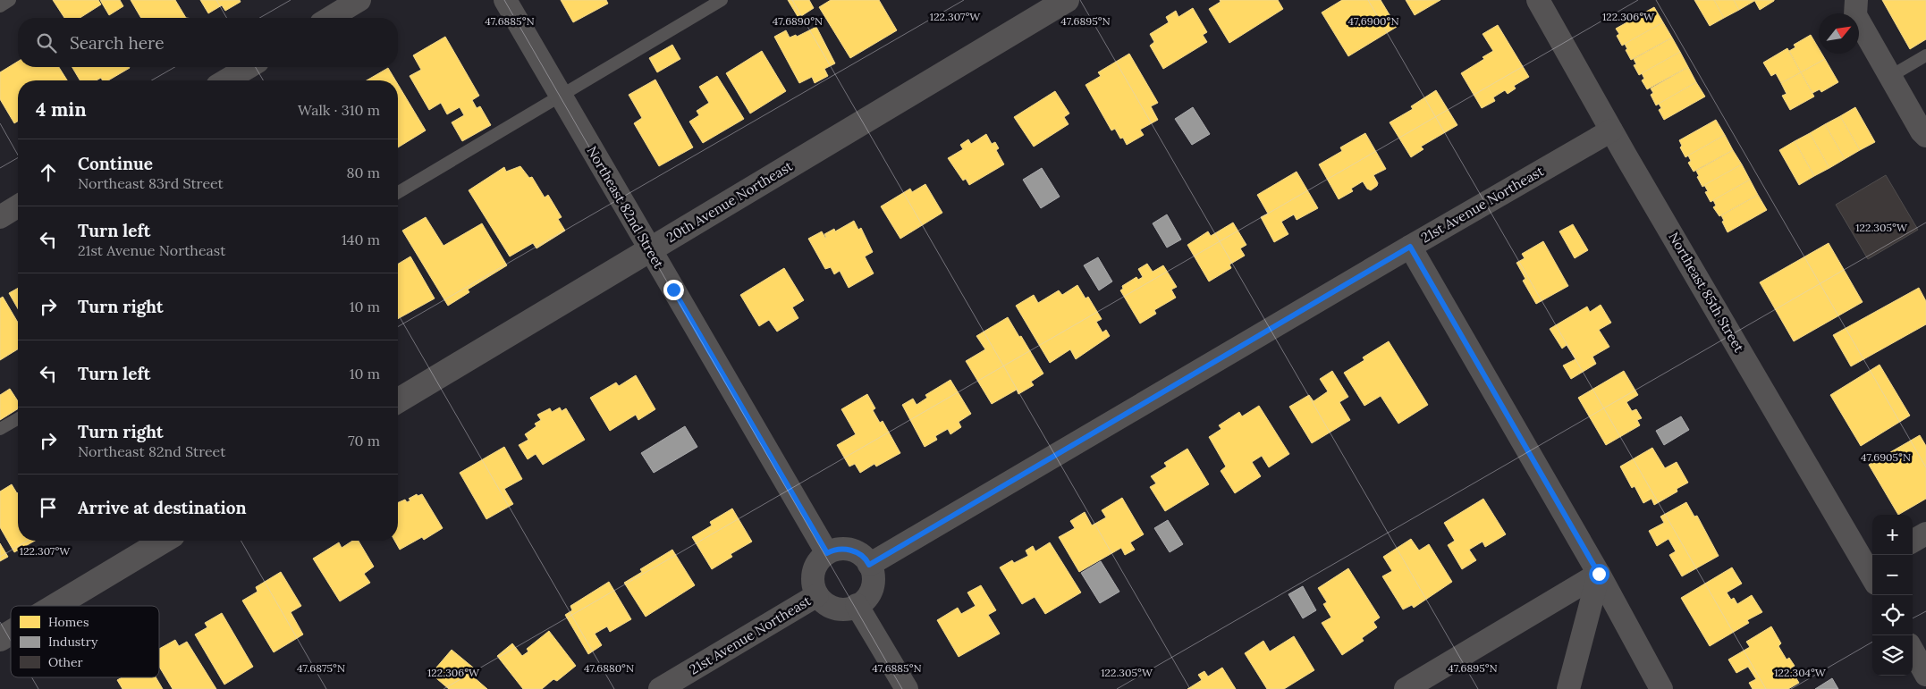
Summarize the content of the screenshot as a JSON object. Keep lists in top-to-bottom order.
{
  "streets": {
    "street": [
      "20th Avenue Northeast",
      "21st Avenue Northeast",
      "Northeast 82nd Street",
      "Northeast 85th Street"
    ]
  },
  "crossings": [
    ["20th Avenue Northeast", "Northeast 82nd Street"],
    ["21st Avenue Northeast", "Northeast 82nd Street"],
    ["21st Avenue Northeast", "Northeast 85th Street"]
  ],
  "legend": ["Homes", "Industry", "Other"],
  "north": "top right",
  "page": {
    "search": "Search here",
    "heading": ["4 min", "Walk · 310 m"],
    "list": [
      ["Continue", "Northeast 83rd Street", "80 m"],
      ["Turn left", "21st Avenue Northeast", "140 m"],
      ["Turn right", "10 m"],
      ["Turn left", "10 m"],
      ["Turn right", "Northeast 82nd Street", "70 m"],
      "Arrive at destination"
    ],
    "map_buttons": ["+", "−"]
  },
  "coordinates": [
    "122.307°W",
    "122.306°W",
    "47.6885°N",
    "47.6890°N",
    "47.6895°N",
    "47.6900°N",
    "122.305°W",
    "47.6905°N",
    "47.6875°N",
    "47.6880°N",
    "122.304°W"
  ]
}
